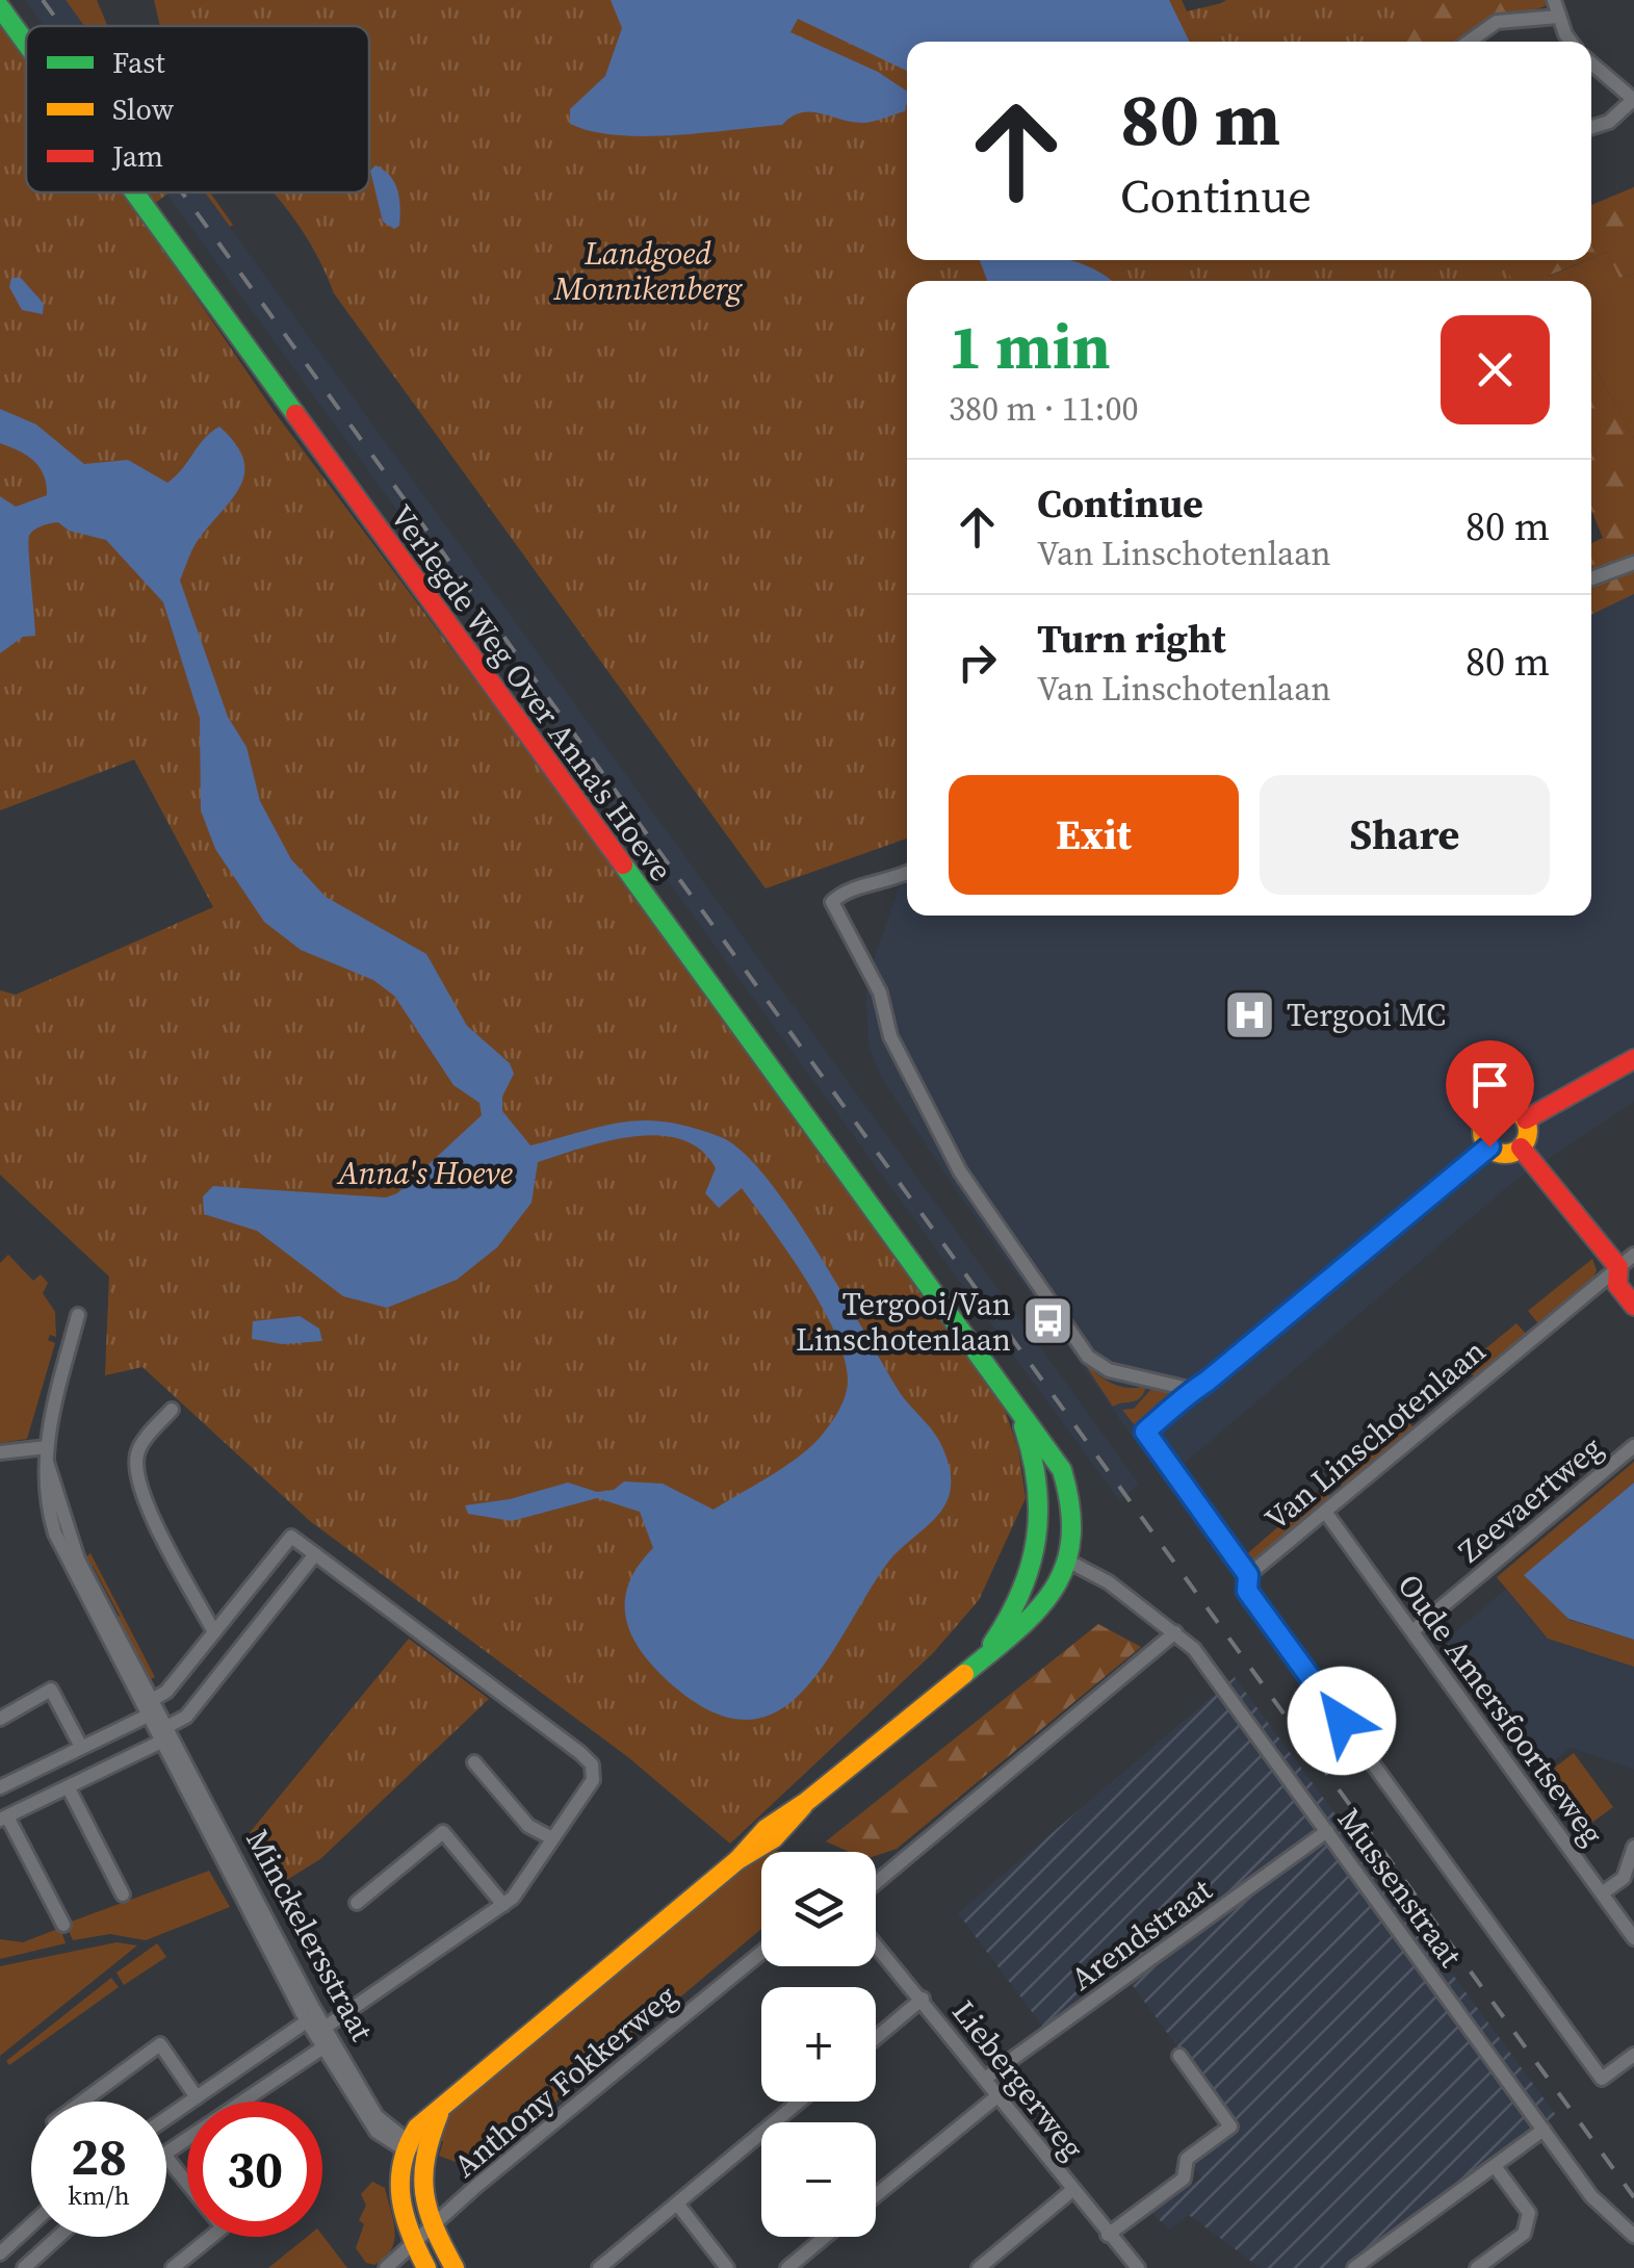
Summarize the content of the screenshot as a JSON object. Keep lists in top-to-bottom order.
{
  "streets": {
    "main road": ["Verlegde Weg Over Anna's Hoeve"],
    "street": [
      "Van Linschotenlaan",
      "Zeevaertweg",
      "Oude Amersfoortseweg",
      "Mussenstraat",
      "Arendstraat",
      "Minckelersstraat",
      "Liebergerweg",
      "Anthony Fokkerweg"
    ]
  },
  "crossings": [
    ["Verlegde Weg Over Anna's Hoeve", "Mussenstraat"],
    ["Verlegde Weg Over Anna's Hoeve", "Minckelersstraat"],
    ["Van Linschotenlaan", "Oude Amersfoortseweg"],
    ["Zeevaertweg", "Oude Amersfoortseweg"],
    ["Mussenstraat", "Arendstraat"],
    ["Arendstraat", "Liebergerweg"]
  ],
  "parks": ["Landgoed Monnikenberg", "Anna's Hoeve"],
  "places": {
    "hospital": ["Tergooi MC"],
    "bus stop": ["Tergooi/Van Linschotenlaan"]
  },
  "legend": ["Fast", "Slow", "Jam"],
  "page": {
    "turn": ["80 m", "Continue"],
    "heading": ["1 min", "380 m · 11:00"],
    "list": [
      {
        "name": "Continue",
        "note": "Van Linschotenlaan",
        "value": "80 m"
      },
      {
        "name": "Turn right",
        "note": "Van Linschotenlaan",
        "value": "80 m"
      }
    ],
    "buttons": ["Exit", "Share"],
    "map_buttons": ["+", "−"],
    "speed": "28 km/h",
    "limit": "30"
  }
}
